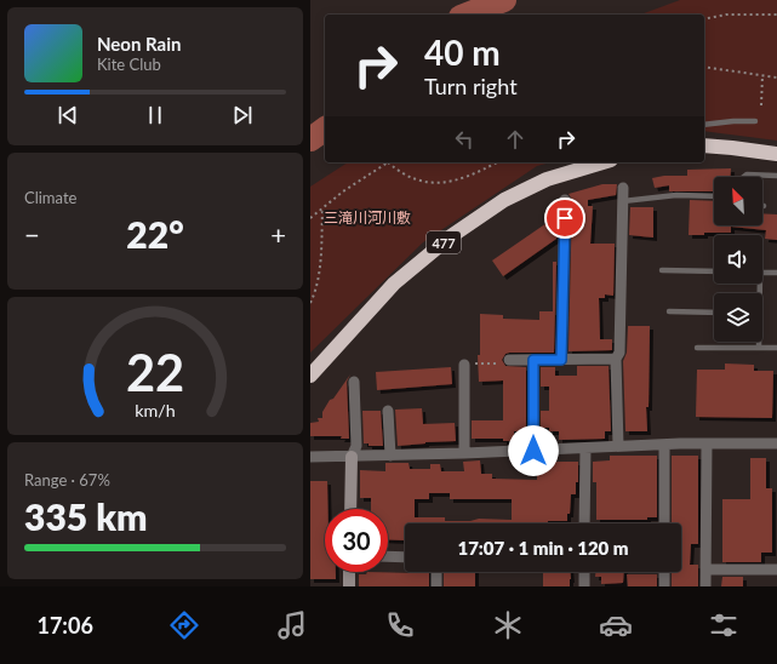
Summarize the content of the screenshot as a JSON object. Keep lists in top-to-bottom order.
{
  "streets": {
    "highway": ["477"]
  },
  "parks": ["三滝川河川敷"],
  "north": "top left",
  "page": {
    "turn": ["40 m", "Turn right"],
    "song": ["Neon Rain", "Kite Club"],
    "tile": [
      "Climate",
      ["Range · 67%", "335 km"]
    ],
    "heat": ["−", "22°", "+"],
    "limit": "30",
    "trip": "17:07 · 1 min · 120 m",
    "tabs": "17:06",
    "gauge": ["22", "km/h"]
  }
}
